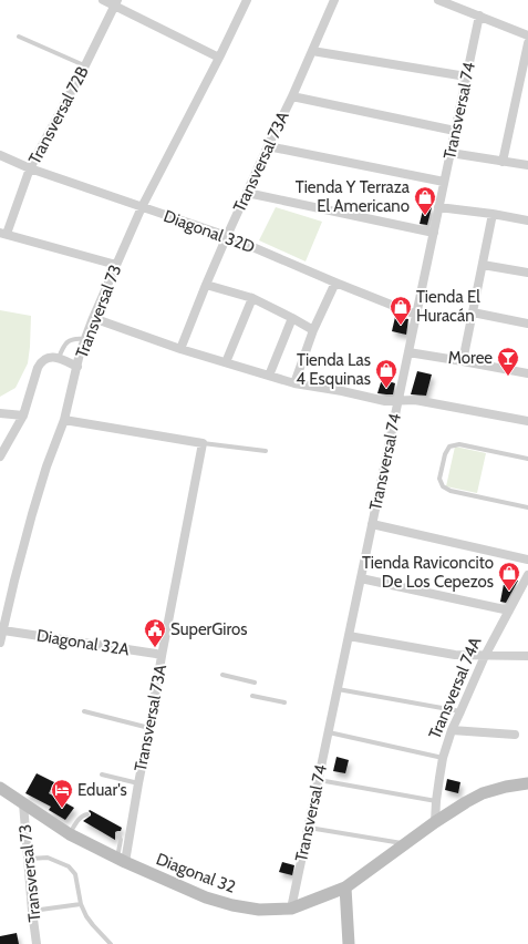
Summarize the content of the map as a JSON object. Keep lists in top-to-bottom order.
{
  "streets": {
    "street": [
      "Transversal 74",
      "Transversal 72B",
      "Transversal 73A",
      "Diagonal 32D",
      "Transversal 73",
      "Diagonal 32A",
      "Transversal 74A",
      "Diagonal 32"
    ]
  },
  "crossings": [
    ["Transversal 74", "Diagonal 32D"],
    ["Transversal 74", "Diagonal 32"],
    ["Transversal 72B", "Diagonal 32D"],
    ["Transversal 73A", "Diagonal 32D"],
    ["Transversal 73A", "Diagonal 32A"],
    ["Transversal 73A", "Diagonal 32"],
    ["Diagonal 32D", "Transversal 73"],
    ["Transversal 73", "Diagonal 32A"],
    ["Transversal 73", "Diagonal 32"],
    ["Transversal 74A", "Diagonal 32"]
  ],
  "places": {
    "shop": [
      "Tienda Y Terraza El Americano",
      "Tienda El Huracán",
      "Tienda Las 4 Esquinas",
      "Tienda Raviconcito De Los Cepezos"
    ],
    "bar": ["Moree"],
    "public building": ["SuperGiros"],
    "hotel": ["Eduar's"]
  }
}
